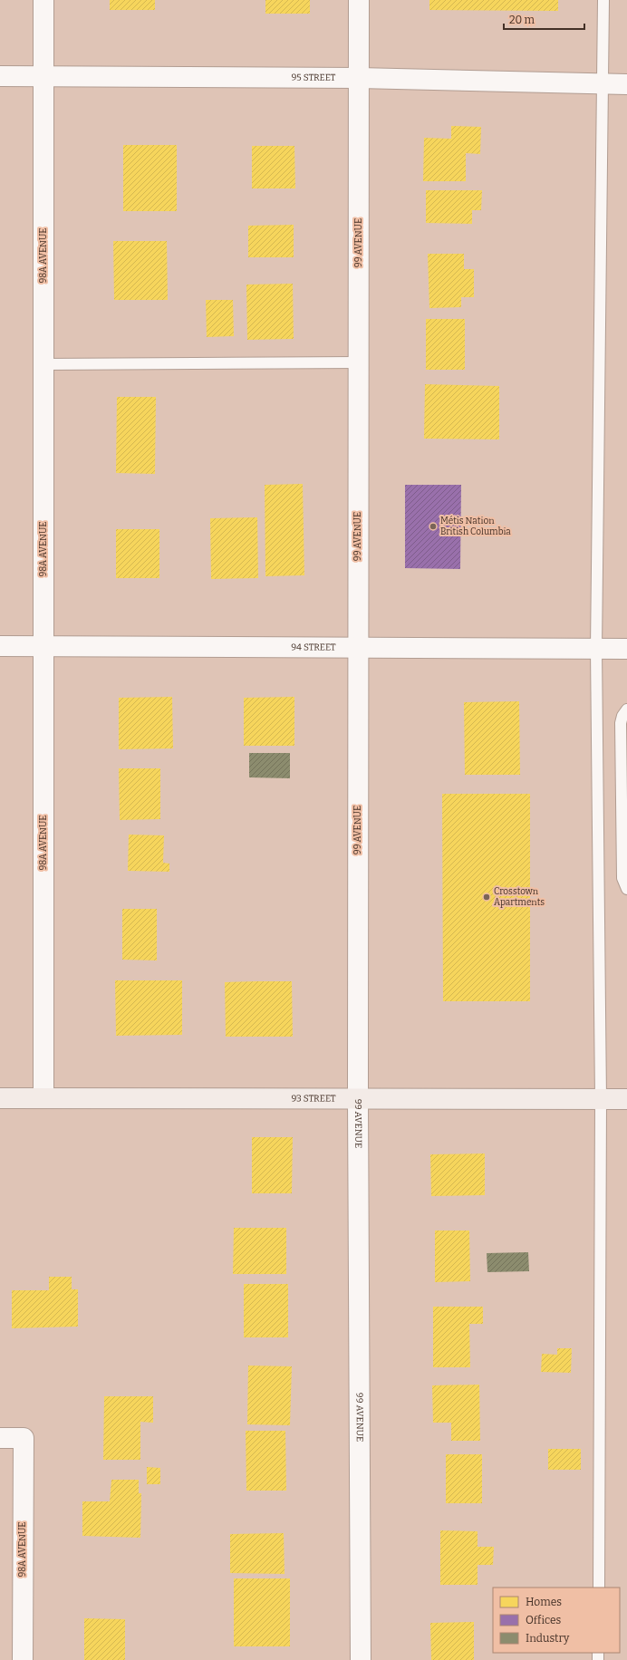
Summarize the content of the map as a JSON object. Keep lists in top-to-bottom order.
{
  "streets": {
    "street": [
      "95 STREET",
      "99 AVENUE",
      "98A AVENUE",
      "94 STREET",
      "93 STREET"
    ]
  },
  "crossings": [
    ["95 STREET", "99 AVENUE"],
    ["95 STREET", "98A AVENUE"],
    ["99 AVENUE", "94 STREET"],
    ["99 AVENUE", "93 STREET"],
    ["98A AVENUE", "94 STREET"],
    ["98A AVENUE", "93 STREET"]
  ],
  "places": ["Métis Nation British Columbia", "Crosstown Apartments"],
  "legend": ["Homes", "Offices", "Industry"],
  "scale_bar": "20 m"
}
